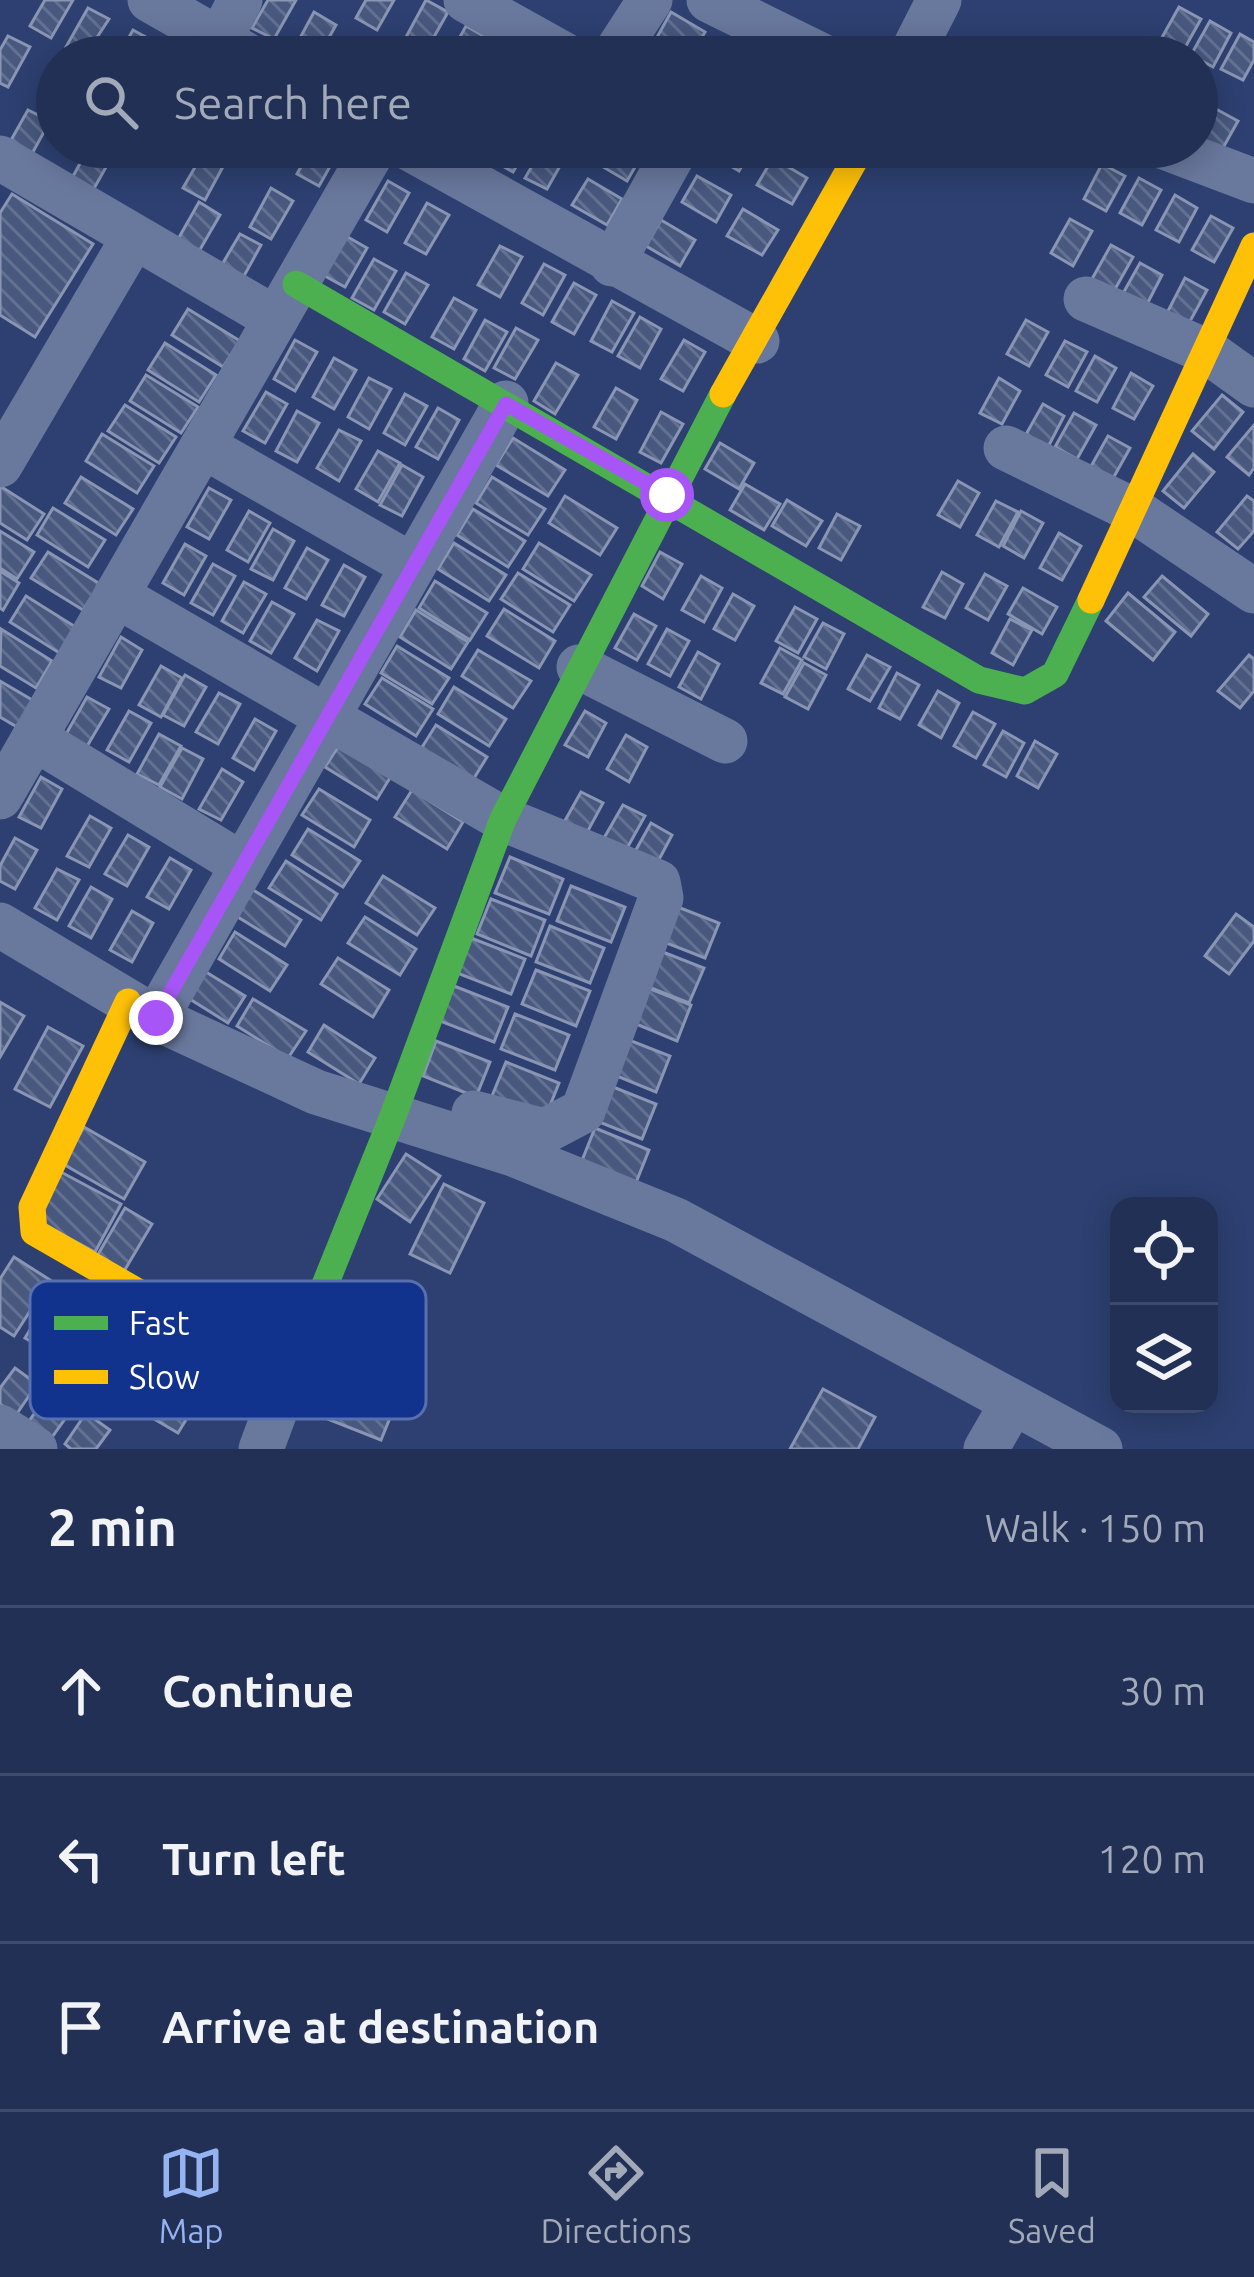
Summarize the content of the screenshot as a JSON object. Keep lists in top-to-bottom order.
{
  "legend": ["Fast", "Slow"],
  "page": {
    "search": "Search here",
    "heading": ["2 min", "Walk · 150 m"],
    "list": [
      ["Continue", "30 m"],
      ["Turn left", "120 m"],
      "Arrive at destination"
    ],
    "nav": ["Map", "Directions", "Saved"]
  }
}
